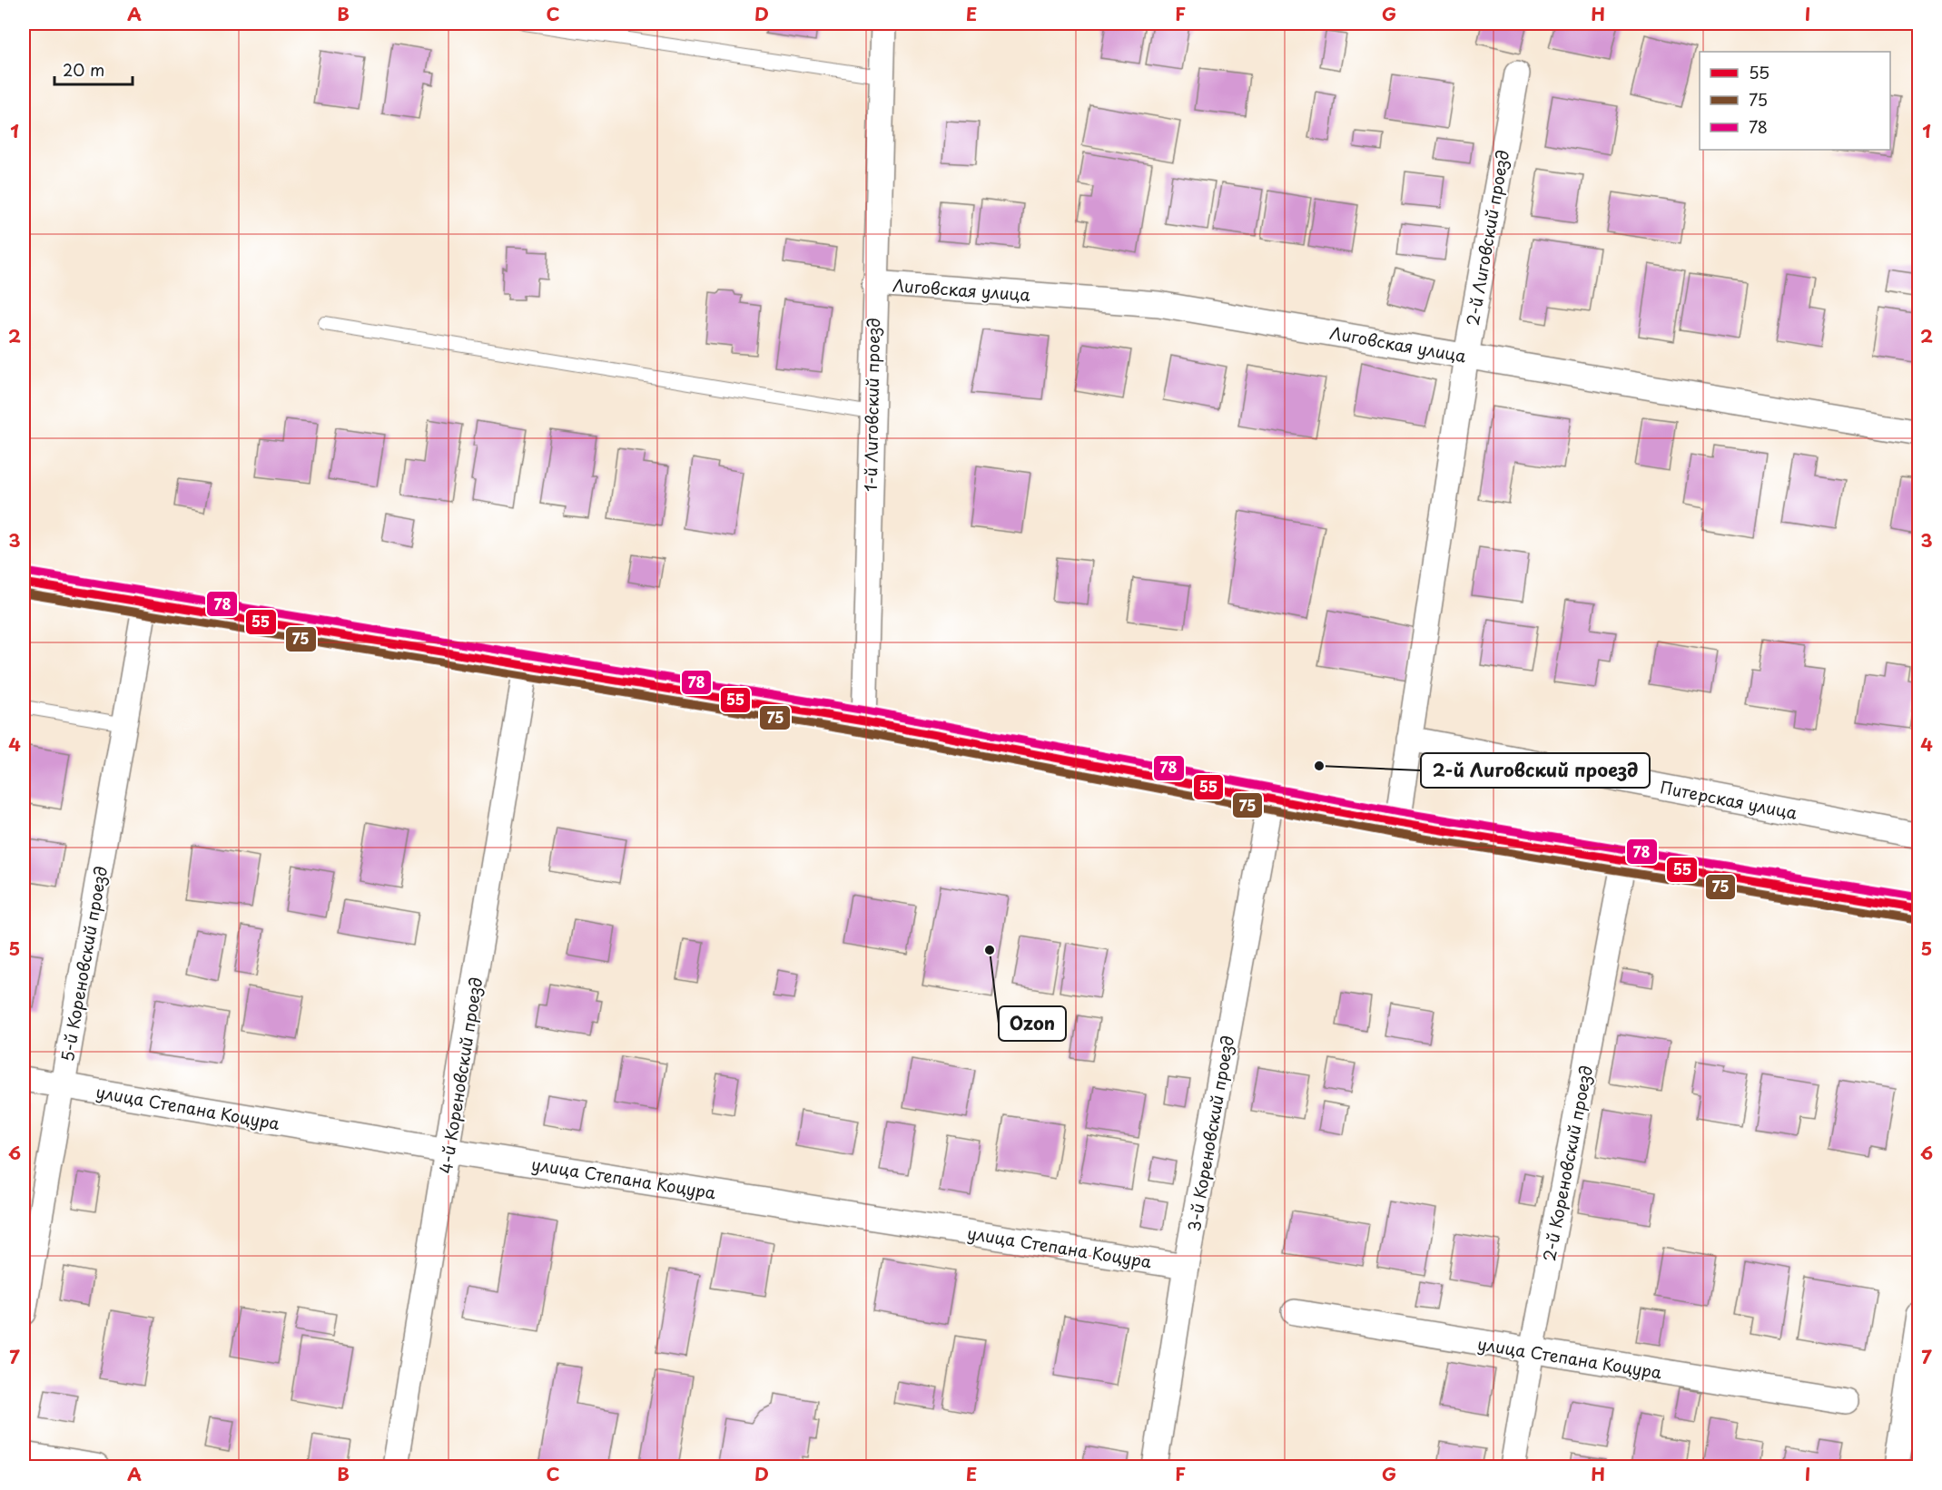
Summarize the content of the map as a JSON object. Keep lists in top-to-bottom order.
{
  "streets": {
    "street": [
      "2-й Лиговский проезд",
      "Лиговская улица",
      "1-й Лиговский проезд",
      "Питерская улица",
      "5-й Кореновский проезд",
      "4-й Кореновский проезд",
      "улица Степана Коцура",
      "3-й Кореновский проезд",
      "2-й Кореновский проезд"
    ]
  },
  "crossings": [
    ["2-й Лиговский проезд", "Лиговская улица"],
    ["2-й Лиговский проезд", "Питерская улица"],
    ["Лиговская улица", "1-й Лиговский проезд"],
    ["5-й Кореновский проезд", "улица Степана Коцура"],
    ["4-й Кореновский проезд", "улица Степана Коцура"],
    ["улица Степана Коцура", "3-й Кореновский проезд"],
    ["улица Степана Коцура", "2-й Кореновский проезд"]
  ],
  "places": ["2-й Лиговский проезд", "Ozon"],
  "lines": ["transit line 78", "transit line 55", "transit line 75"],
  "legend": ["55", "75", "78"],
  "scale_bar": "20 m",
  "grid": {
    "columns": [
      "A",
      "B",
      "C",
      "D",
      "E",
      "F",
      "G",
      "H",
      "I"
    ],
    "rows": [
      "1",
      "2",
      "3",
      "4",
      "5",
      "6",
      "7"
    ]
  }
}
